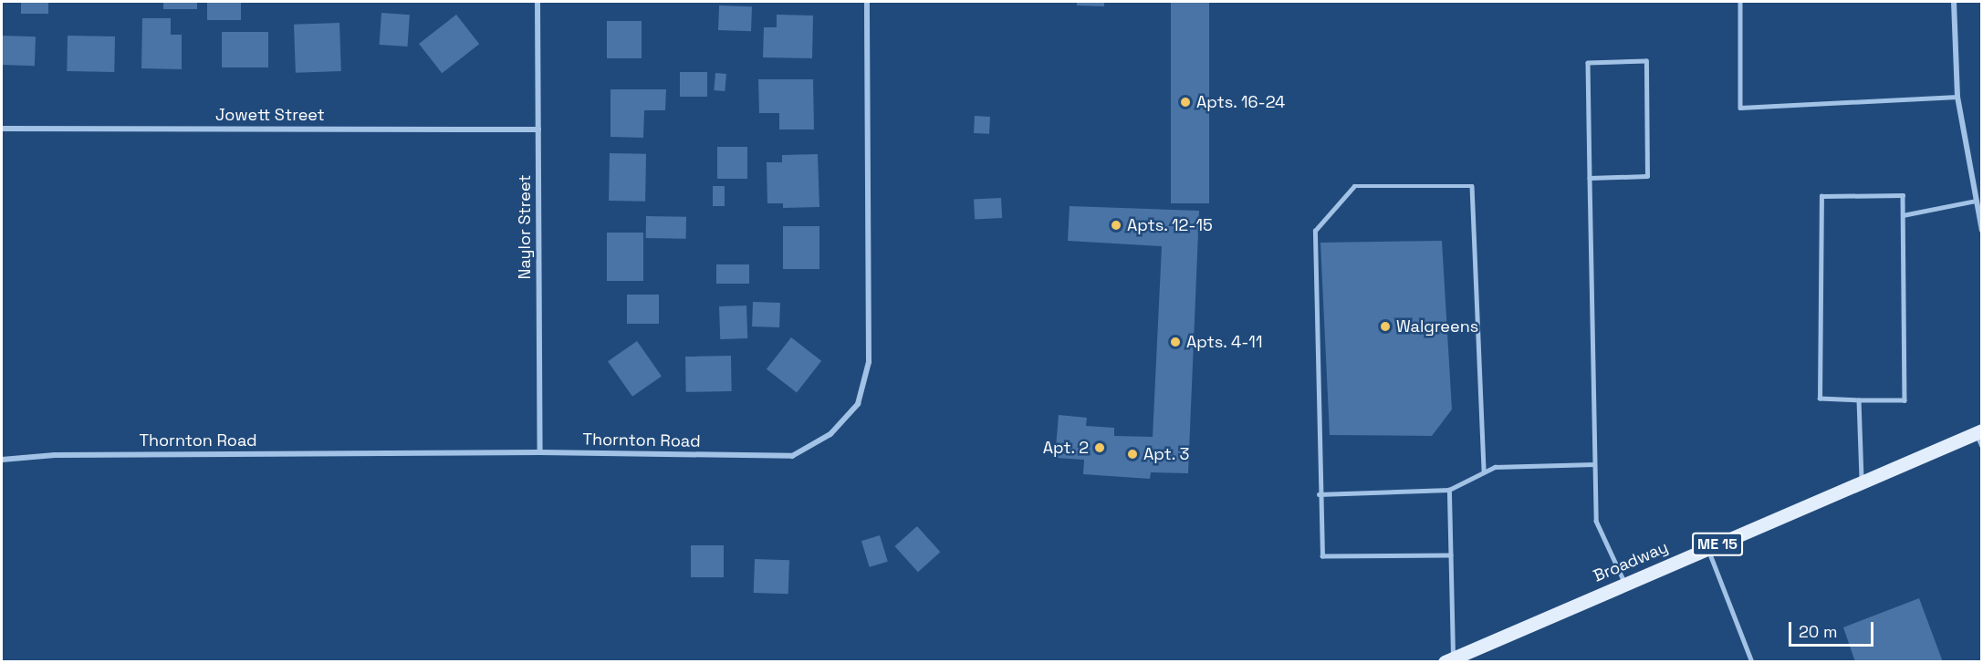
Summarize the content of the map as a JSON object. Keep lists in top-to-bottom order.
{
  "streets": {
    "main road": ["ME 15", "Broadway"],
    "street": ["Jowett Street", "Naylor Street", "Thornton Road"]
  },
  "crossings": [
    ["Jowett Street", "Naylor Street"],
    ["Naylor Street", "Thornton Road"]
  ],
  "places": [
    "Apts. 16-24",
    "Apts. 12-15",
    "Walgreens",
    "Apts. 4-11",
    "Apt. 2",
    "Apt. 3"
  ],
  "scale_bar": "20 m"
}
